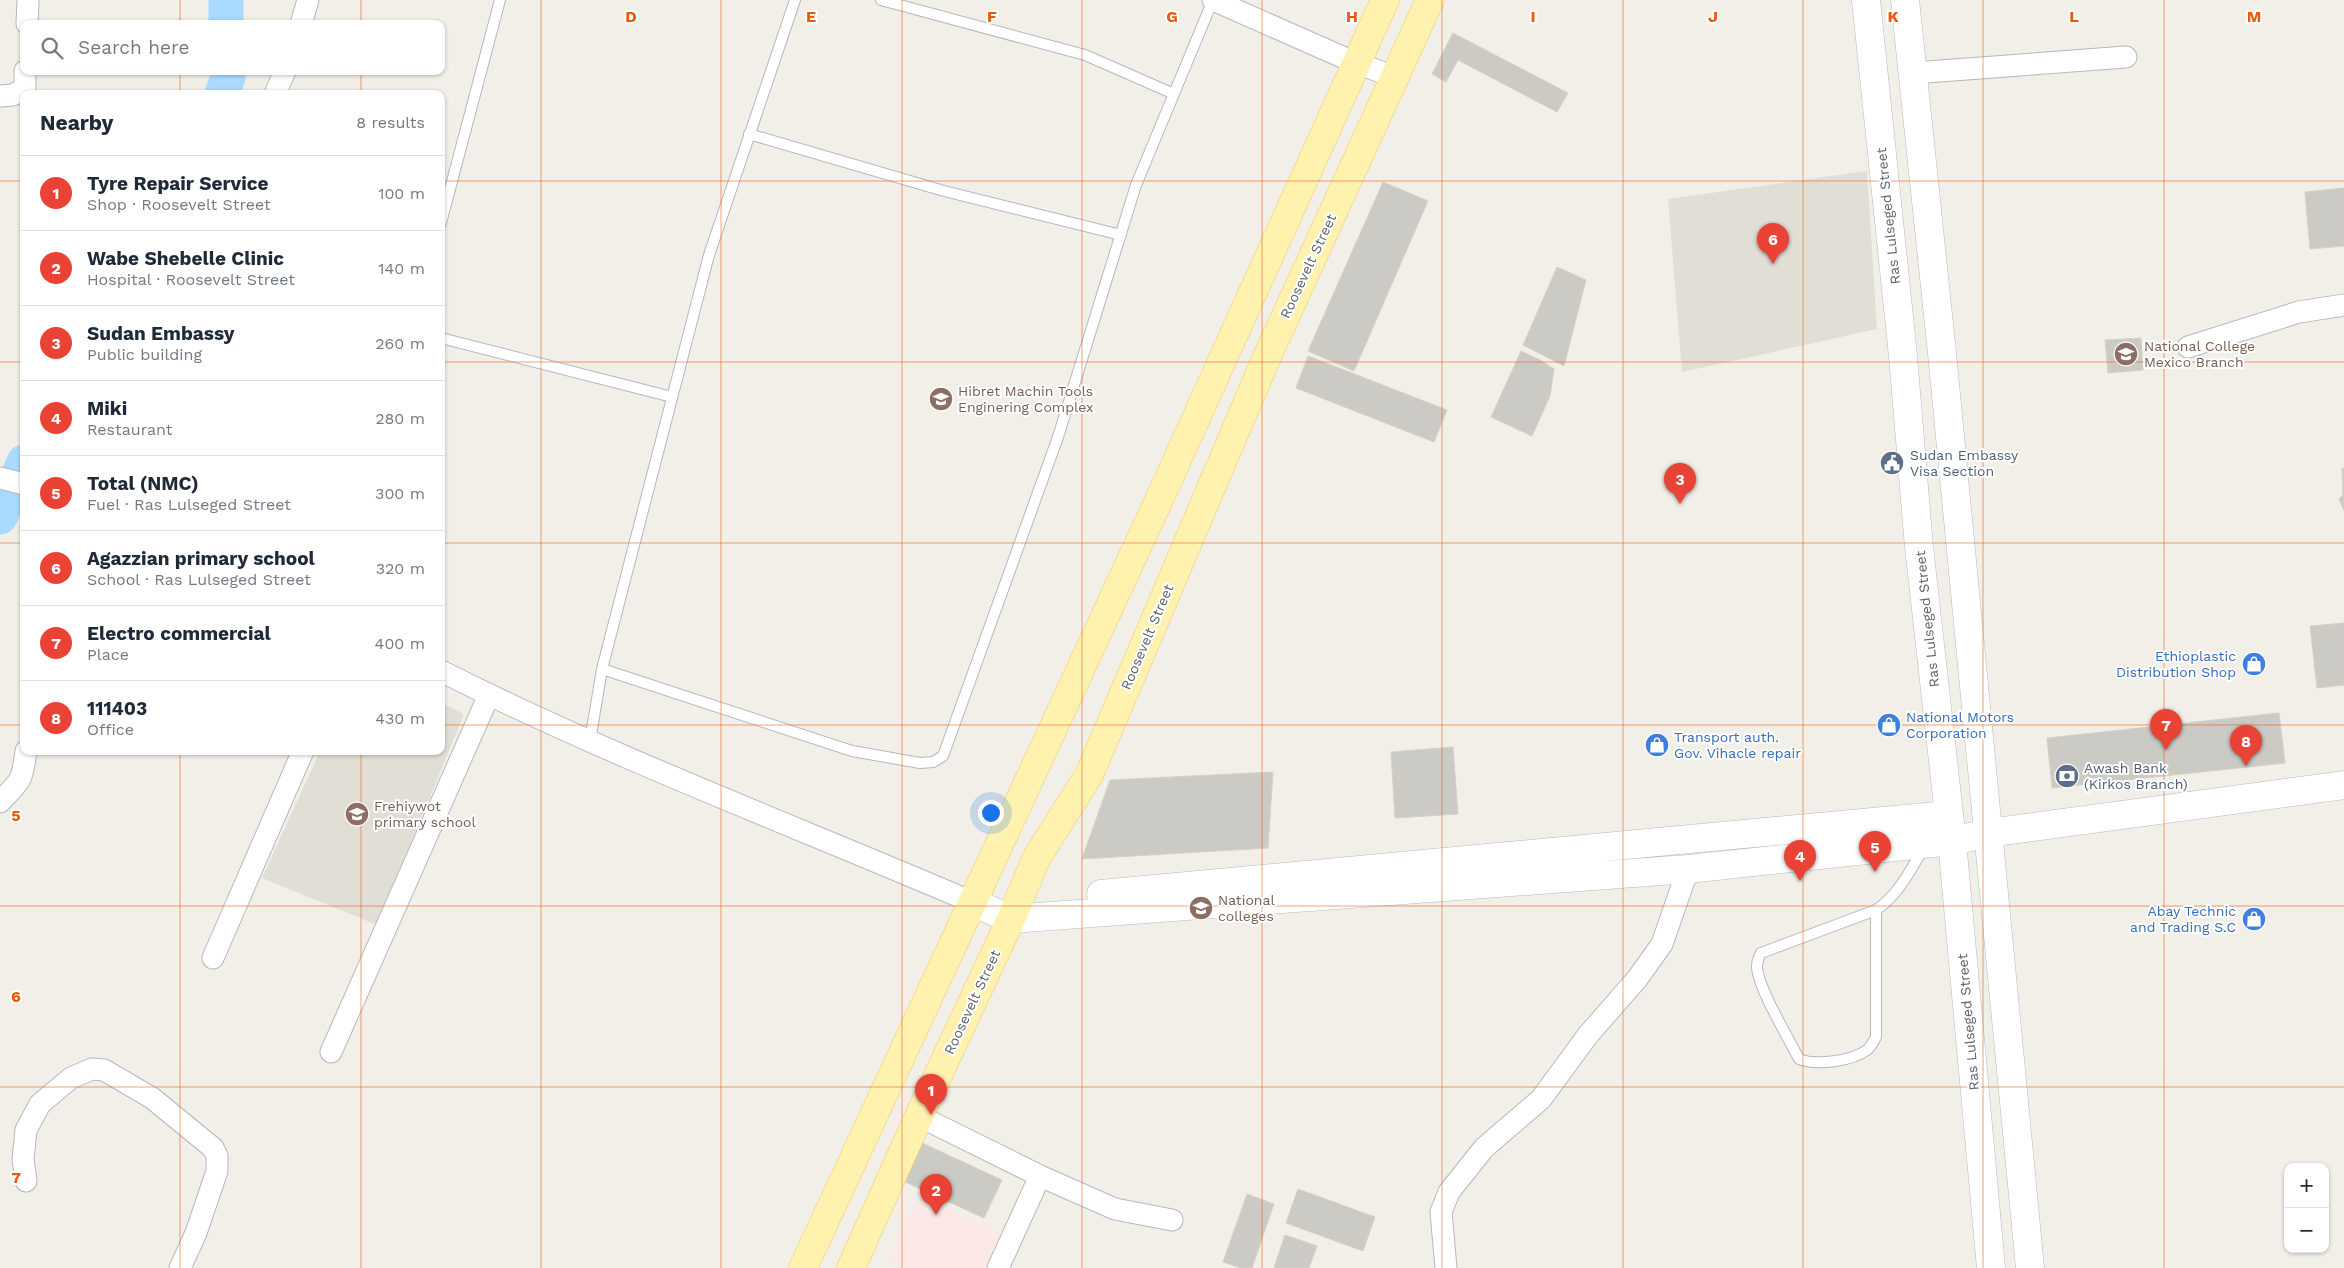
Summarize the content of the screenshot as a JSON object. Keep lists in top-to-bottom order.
{
  "streets": {
    "main road": ["Roosevelt Street"],
    "street": ["Ras Lulseged Street"]
  },
  "places": {
    "school or university": [
      "National College Mexico Branch",
      "Hibret Machin Tools Enginering Complex",
      "Frehiywot primary school",
      "National colleges"
    ],
    "public building": ["Sudan Embassy Visa Section"],
    "shop": [
      "Ethioplastic Distribution Shop",
      "National Motors Corporation",
      "Transport auth. Gov. Vihacle repair",
      "Abay Technic and Trading S.C"
    ],
    "bank": ["Awash Bank (Kirkos Branch)"]
  },
  "page": {
    "search": "Search here",
    "heading": ["Nearby", "8 results"],
    "list": [
      {
        "mark": "1",
        "name": "Tyre Repair Service",
        "note": "Shop · Roosevelt Street",
        "value": "100 m"
      },
      {
        "mark": "2",
        "name": "Wabe Shebelle Clinic",
        "note": "Hospital · Roosevelt Street",
        "value": "140 m"
      },
      {
        "mark": "3",
        "name": "Sudan Embassy",
        "note": "Public building",
        "value": "260 m"
      },
      {
        "mark": "4",
        "name": "Miki",
        "note": "Restaurant",
        "value": "280 m"
      },
      {
        "mark": "5",
        "name": "Total (NMC)",
        "note": "Fuel · Ras Lulseged Street",
        "value": "300 m"
      },
      {
        "mark": "6",
        "name": "Agazzian primary school",
        "note": "School · Ras Lulseged Street",
        "value": "320 m"
      },
      {
        "mark": "7",
        "name": "Electro commercial",
        "note": "Place",
        "value": "400 m"
      },
      {
        "mark": "8",
        "name": "111403",
        "note": "Office",
        "value": "430 m"
      }
    ],
    "pins": [
      "6",
      "3",
      "7",
      "8",
      "5",
      "4",
      "1",
      "2"
    ],
    "map_buttons": ["+", "−"]
  },
  "grid": {
    "columns": [
      "D",
      "E",
      "F",
      "G",
      "H",
      "I",
      "J",
      "K",
      "L",
      "M"
    ],
    "rows": ["5", "6", "7"]
  }
}
